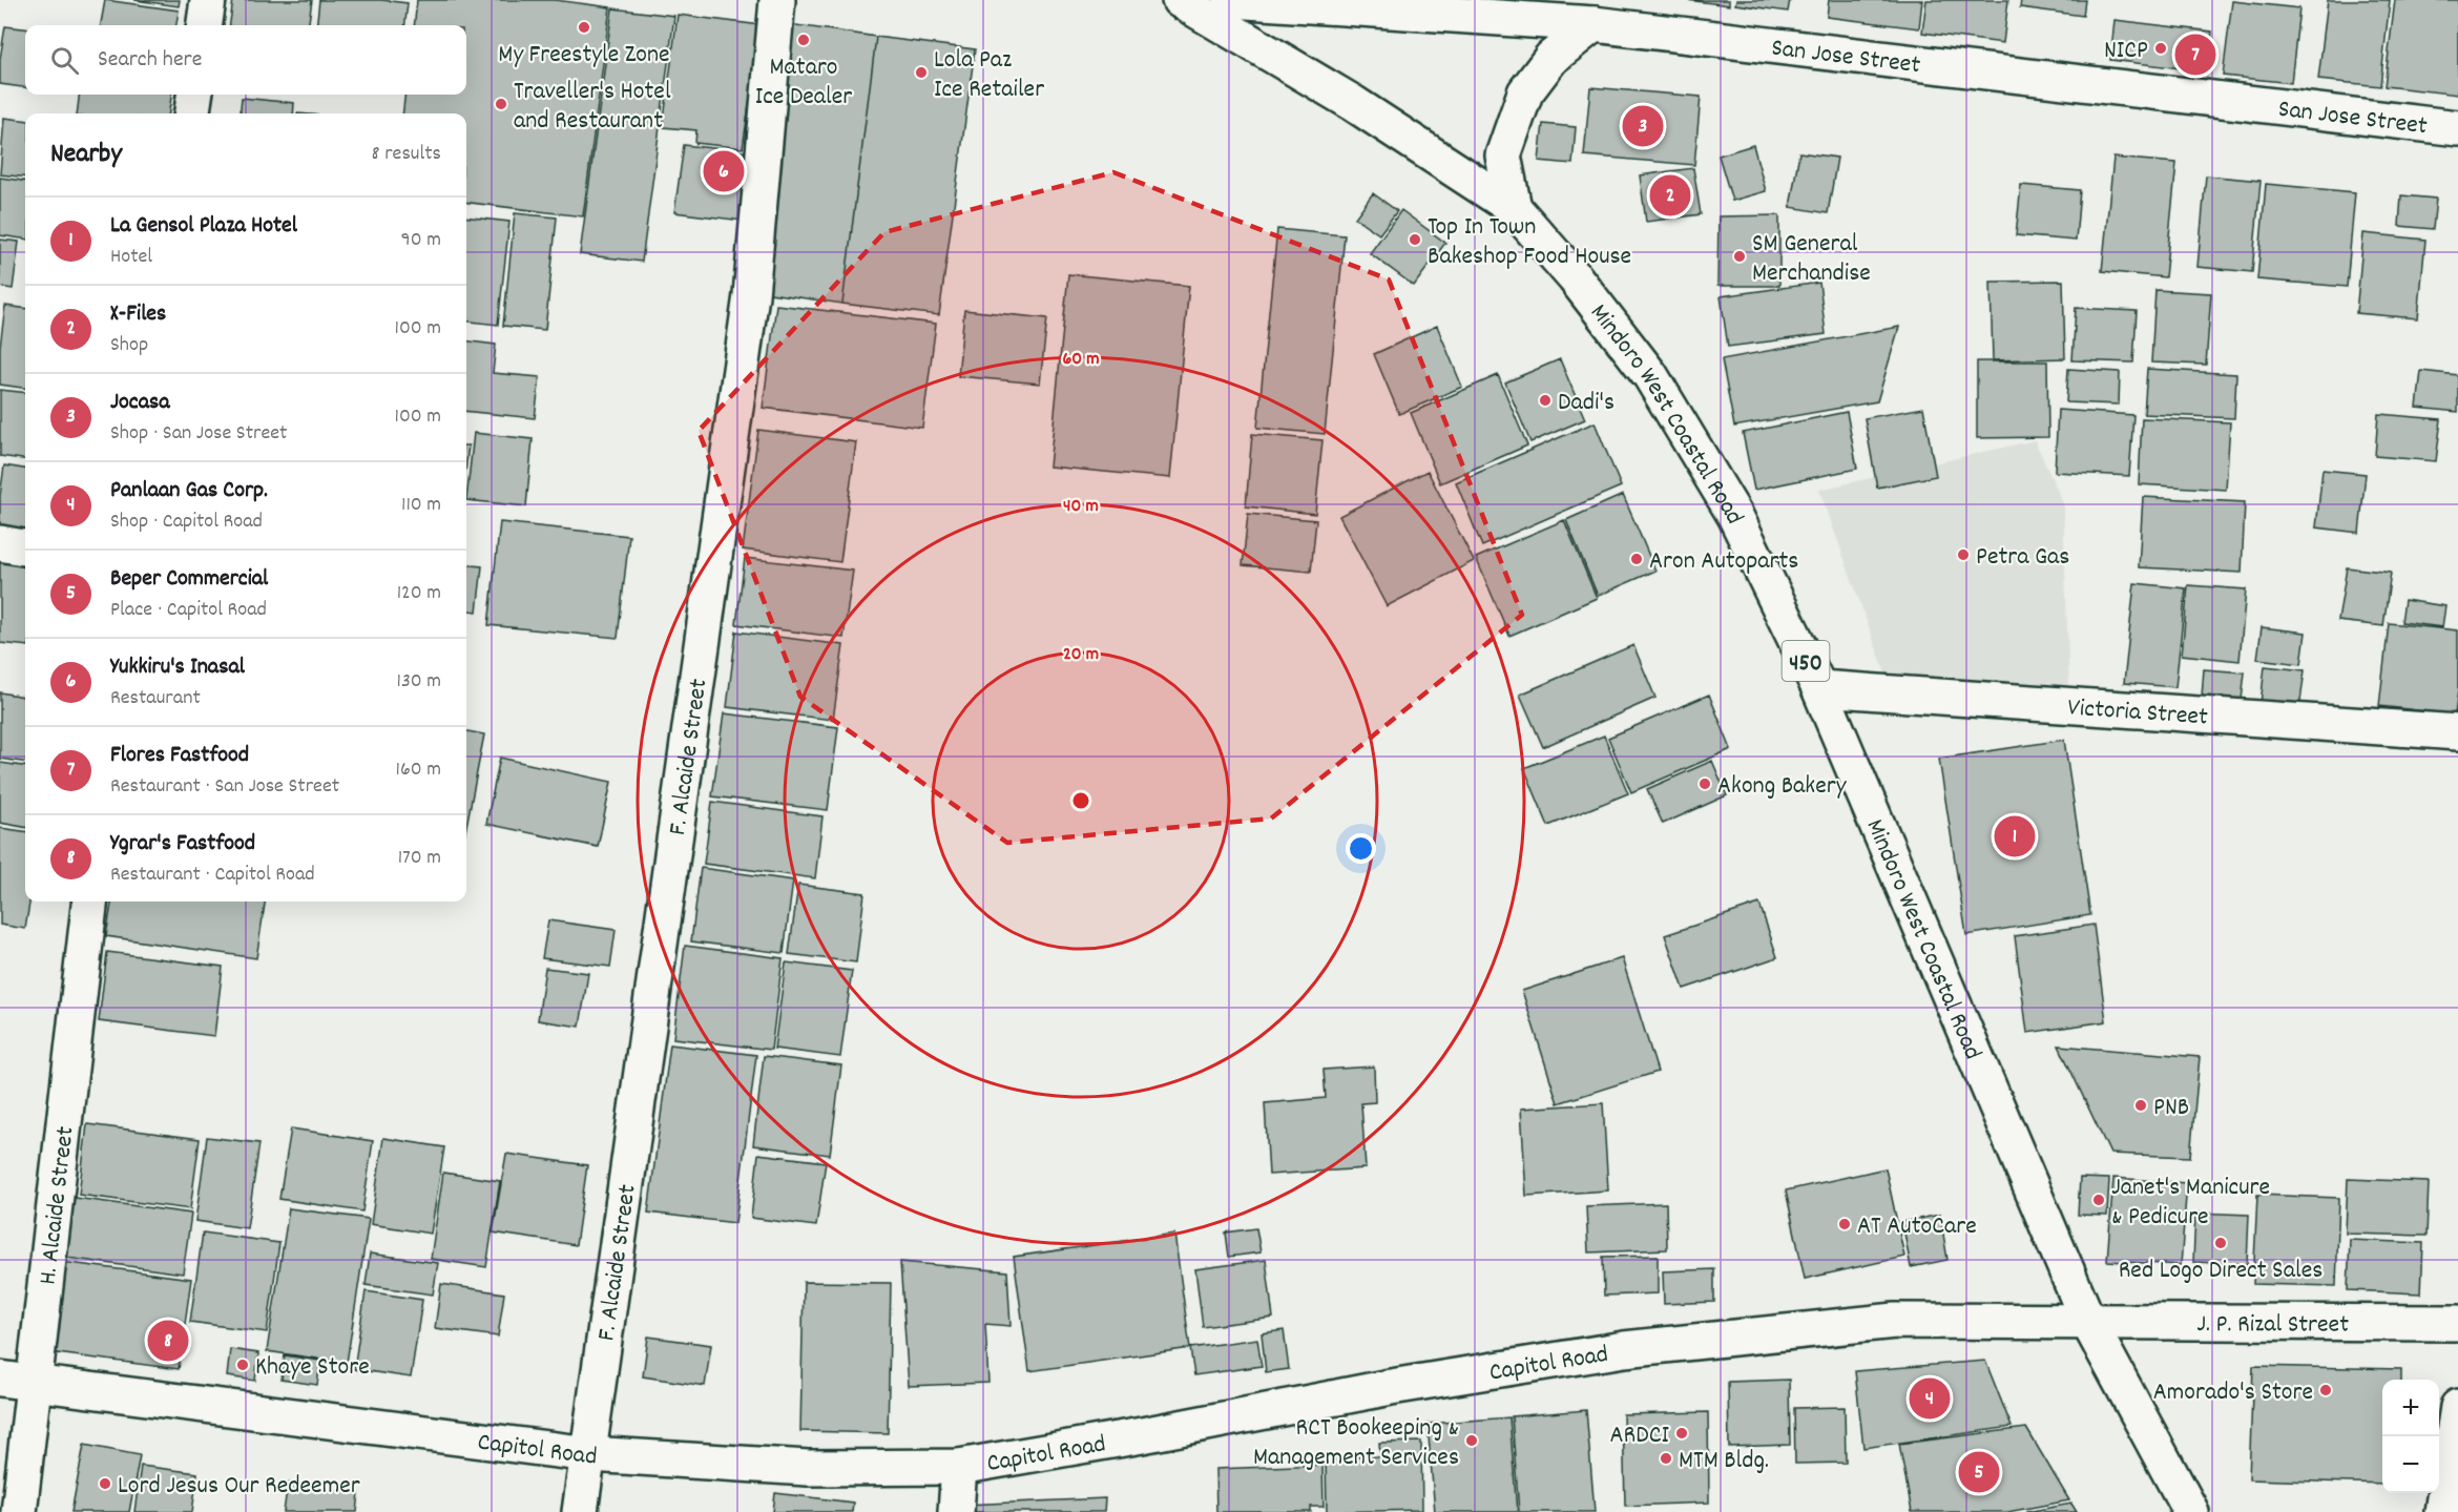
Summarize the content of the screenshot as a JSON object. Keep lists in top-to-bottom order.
{
  "streets": {
    "street": [
      "San Jose Street",
      "Mindoro West Coastal Road",
      "450",
      "Victoria Street",
      "F. Alcaide Street",
      "H. Alcaide Street",
      "J. P. Rizal Street",
      "Capitol Road"
    ]
  },
  "crossings": [
    ["Mindoro West Coastal Road", "Victoria Street"],
    ["Mindoro West Coastal Road", "J. P. Rizal Street"],
    ["Mindoro West Coastal Road", "Capitol Road"],
    ["F. Alcaide Street", "Capitol Road"],
    ["H. Alcaide Street", "Capitol Road"],
    ["J. P. Rizal Street", "Capitol Road"]
  ],
  "places": [
    "My Freestyle Zone",
    "Mataro Ice Dealer",
    "NICP",
    "Lola Paz Ice Retailer",
    "Traveller's Hotel and Restaurant",
    "Top In Town Bakeshop Food House",
    "SM General Merchandise",
    "Dadi's",
    "Petra Gas",
    "Aron Autoparts",
    "Akong Bakery",
    "PNB",
    "Janet's Manicure & Pedicure",
    "AT AutoCare",
    "Red Logo Direct Sales",
    "Khaye Store",
    "Amorado's Store",
    "ARDCI",
    "RCT Bookeeping & Management Services",
    "MTM Bldg.",
    "Lord Jesus Our Redeemer"
  ],
  "page": {
    "search": "Search here",
    "pins": [
      "7",
      "3",
      "6",
      "2",
      "1",
      "8",
      "4",
      "5"
    ],
    "heading": ["Nearby", "8 results"],
    "list": [
      {
        "mark": "1",
        "name": "La Gensol Plaza Hotel",
        "note": "Hotel",
        "value": "90 m"
      },
      {
        "mark": "2",
        "name": "X-Files",
        "note": "Shop",
        "value": "100 m"
      },
      {
        "mark": "3",
        "name": "Jocasa",
        "note": "Shop · San Jose Street",
        "value": "100 m"
      },
      {
        "mark": "4",
        "name": "Panlaan Gas Corp.",
        "note": "Shop · Capitol Road",
        "value": "110 m"
      },
      {
        "mark": "5",
        "name": "Beper Commercial",
        "note": "Place · Capitol Road",
        "value": "120 m"
      },
      {
        "mark": "6",
        "name": "Yukkiru's Inasal",
        "note": "Restaurant",
        "value": "130 m"
      },
      {
        "mark": "7",
        "name": "Flores Fastfood",
        "note": "Restaurant · San Jose Street",
        "value": "160 m"
      },
      {
        "mark": "8",
        "name": "Ygrar's Fastfood",
        "note": "Restaurant · Capitol Road",
        "value": "170 m"
      }
    ],
    "map_buttons": ["+", "−"]
  },
  "rings": ["60 m", "40 m", "20 m"]
}
